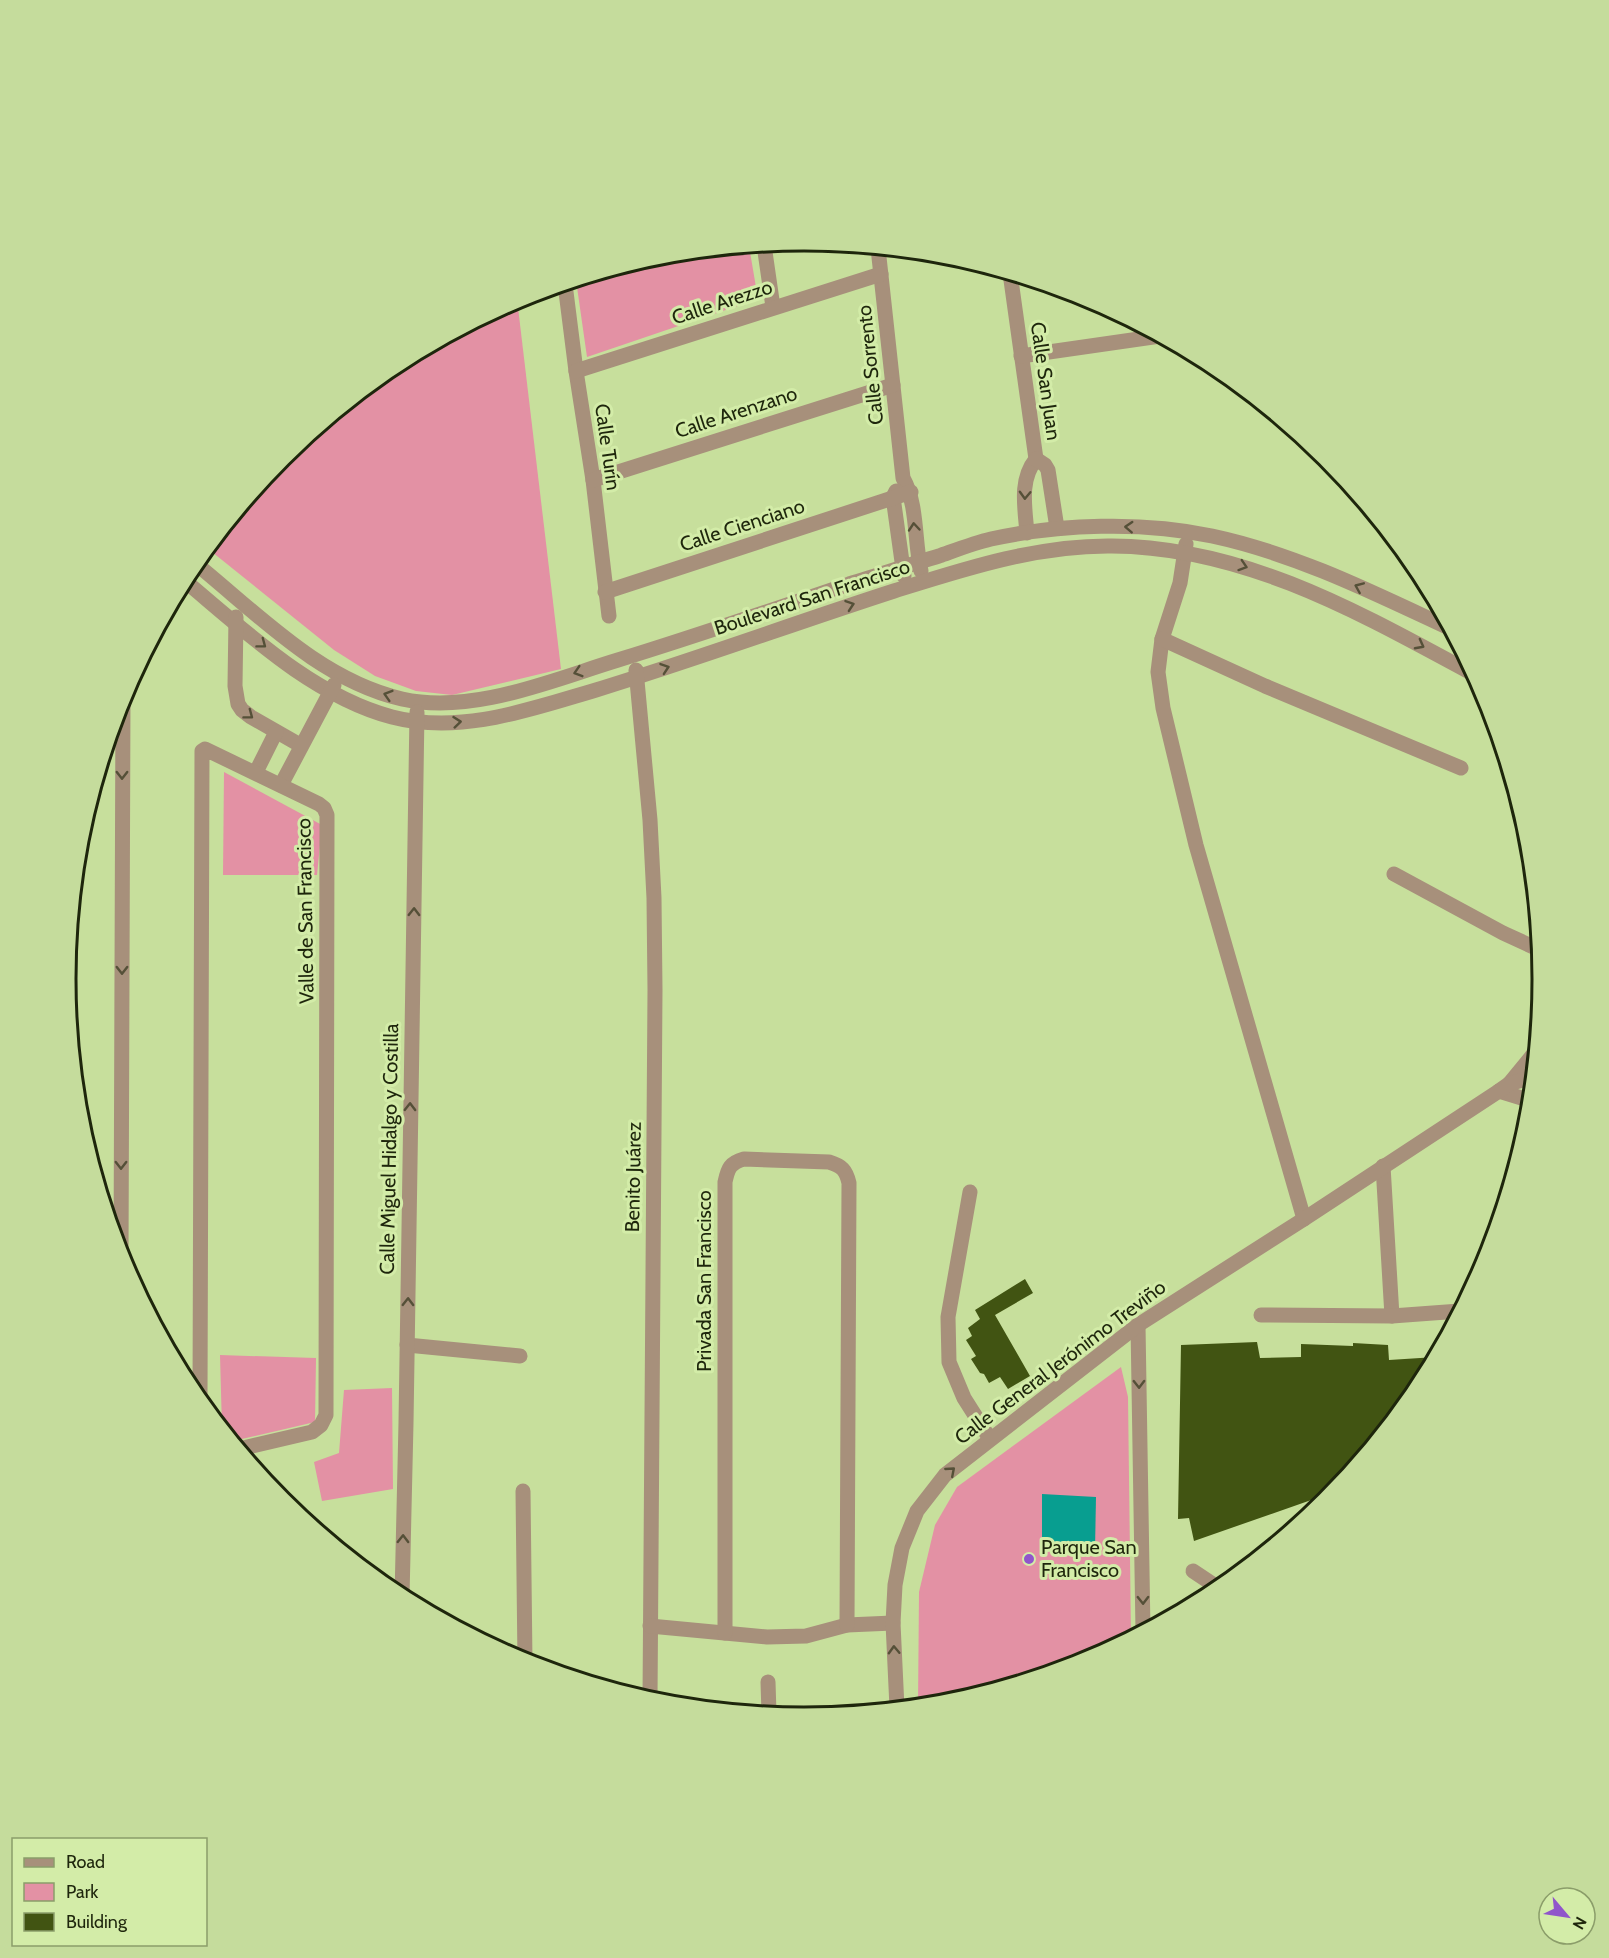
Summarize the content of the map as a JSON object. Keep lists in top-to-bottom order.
{
  "streets": {
    "street": [
      "Calle Arezzo",
      "Calle Sorrento",
      "Calle San Juan",
      "Calle Arenzano",
      "Calle Turín",
      "Calle Cienciano",
      "Boulevard San Francisco",
      "Valle de San Francisco",
      "Calle Miguel Hidalgo y Costilla",
      "Benito Juárez",
      "Privada San Francisco",
      "Calle General Jerónimo Treviño"
    ]
  },
  "crossings": [
    ["Calle Arezzo", "Calle Sorrento"],
    ["Calle Arezzo", "Calle Turín"],
    ["Calle Sorrento", "Calle Arenzano"],
    ["Calle Sorrento", "Calle Cienciano"],
    ["Calle Sorrento", "Boulevard San Francisco"],
    ["Calle San Juan", "Boulevard San Francisco"],
    ["Calle Arenzano", "Calle Turín"],
    ["Calle Turín", "Calle Cienciano"],
    ["Boulevard San Francisco", "Calle Miguel Hidalgo y Costilla"],
    ["Boulevard San Francisco", "Benito Juárez"]
  ],
  "one_way": ["Calle Miguel Hidalgo y Costilla"],
  "places": ["Parque San Francisco"],
  "legend": ["Road", "Park", "Building"],
  "north": "bottom right"
}
